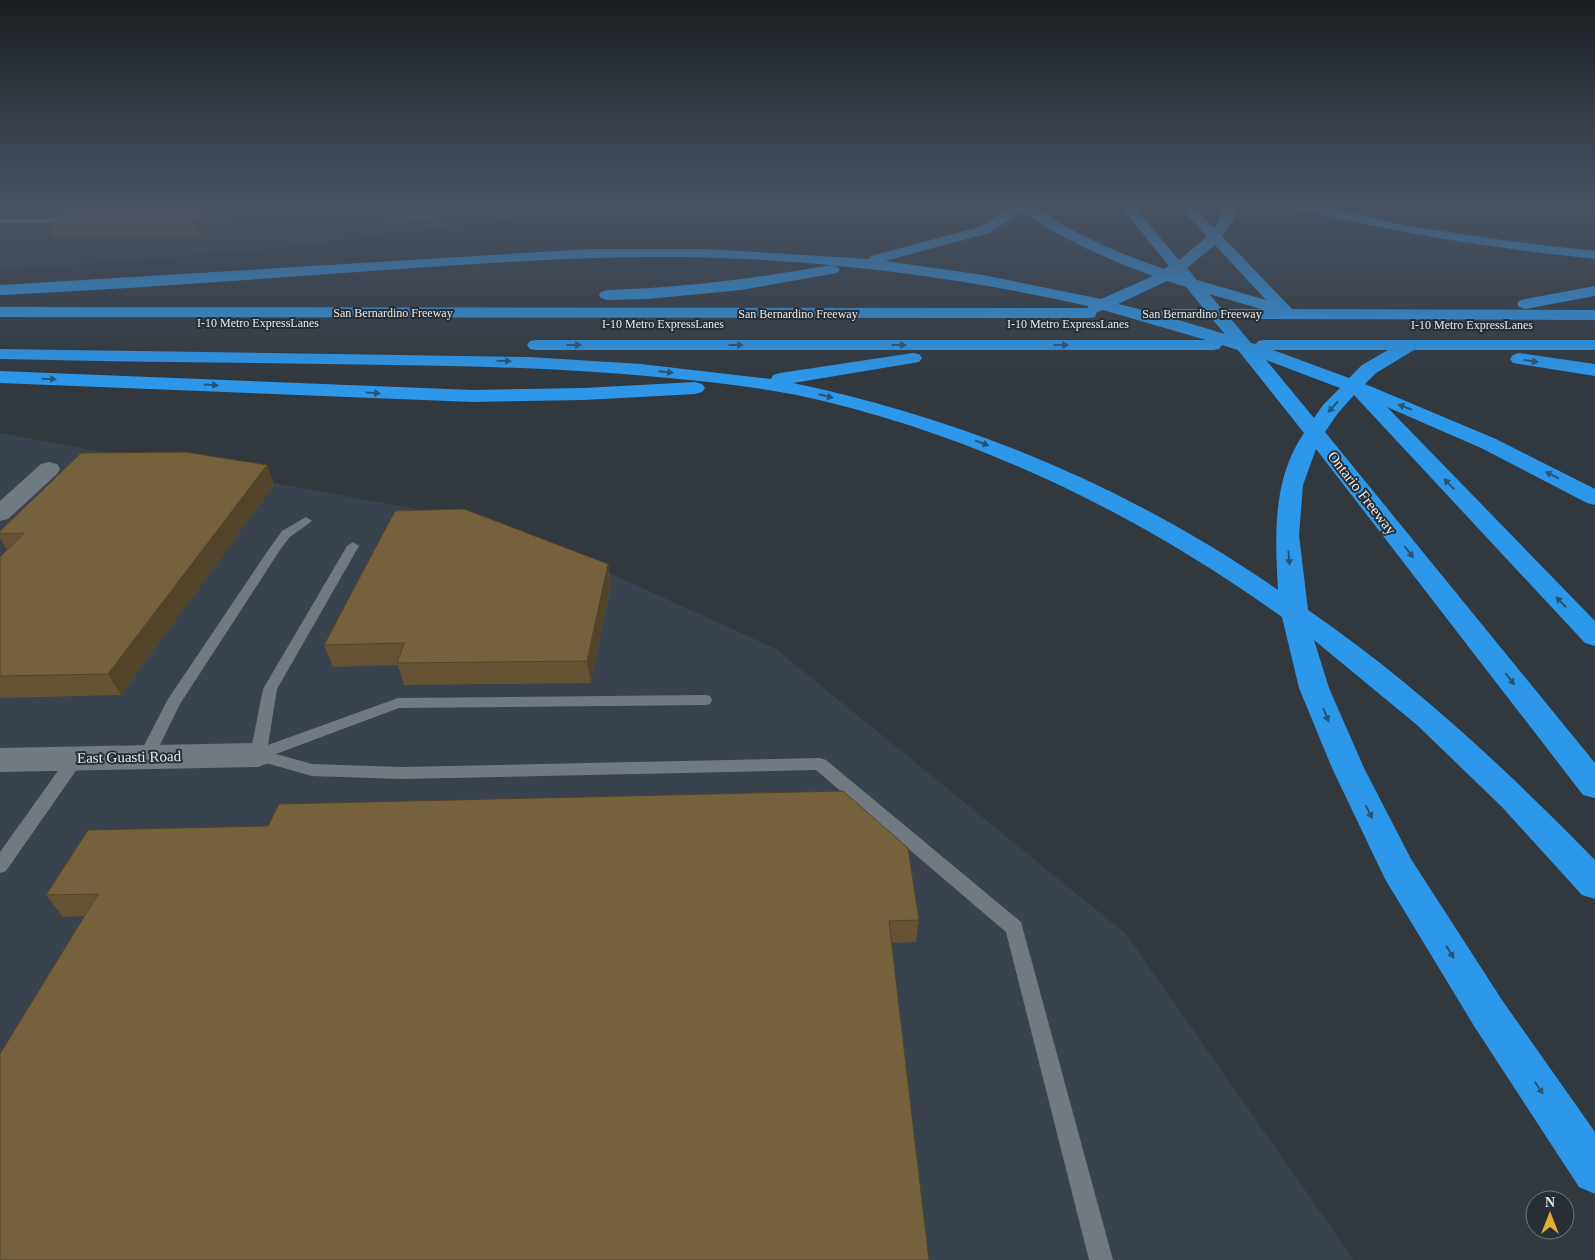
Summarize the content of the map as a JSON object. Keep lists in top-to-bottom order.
{
  "streets": {
    "highway": ["San Bernardino Freeway", "I-10 Metro ExpressLanes", "Ontario Freeway"],
    "street": ["East Guasti Road"]
  },
  "north": "top"
}
